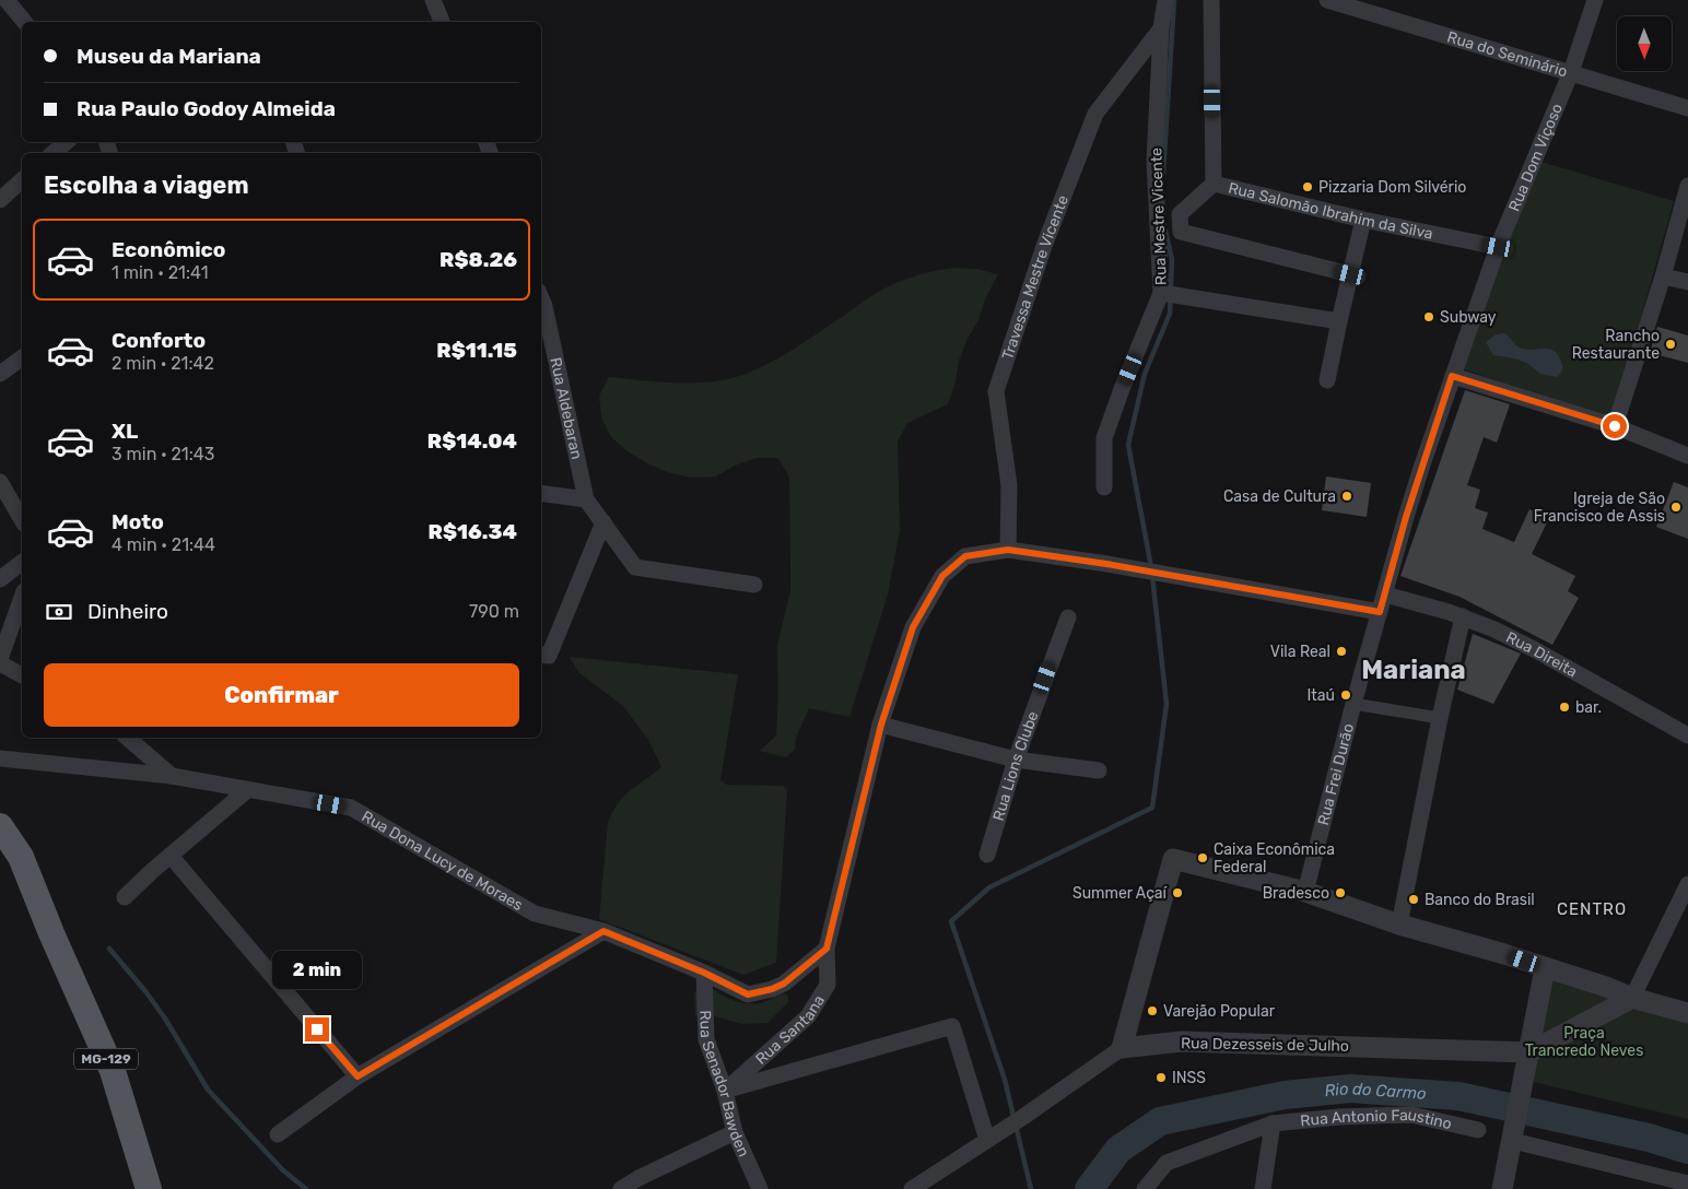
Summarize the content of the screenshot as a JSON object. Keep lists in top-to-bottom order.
{
  "streets": {
    "main road": ["MG-129"],
    "street": [
      "Rua do Seminário",
      "Rua Dom Viçoso",
      "Rua Salomão Ibrahim da Silva",
      "Rua Mestre Vicente",
      "Travessa Mestre Vicente",
      "Rua Aldebaran",
      "Rua Direita",
      "Rua Lions Clube",
      "Rua Frei Durão",
      "Rua Dona Lucy de Moraes",
      "Rua Santana",
      "Rua Dezesseis de Julho",
      "Rua Senador Bawden",
      "Rua Antonio Faustino"
    ]
  },
  "crossings": [
    ["Rua do Seminário", "Rua Dom Viçoso"],
    ["Rua Dom Viçoso", "Rua Salomão Ibrahim da Silva"],
    ["Rua Dom Viçoso", "Rua Frei Durão"],
    ["Rua Mestre Vicente", "Travessa Mestre Vicente"],
    ["Travessa Mestre Vicente", "Rua Santana"],
    ["Rua Direita", "Rua Frei Durão"],
    ["Rua Frei Durão", "Rua Santana"],
    ["Rua Dona Lucy de Moraes", "Rua Santana"],
    ["Rua Dona Lucy de Moraes", "Rua Senador Bawden"],
    ["Rua Santana", "Rua Dezesseis de Julho"],
    ["Rua Santana", "Rua Senador Bawden"]
  ],
  "districts": ["Mariana", "CENTRO"],
  "water": ["Rio do Carmo"],
  "parks": ["Praça Trancredo Neves"],
  "places": [
    "Pizzaria Dom Silvério",
    "Subway",
    "Rancho Restaurante",
    "Casa de Cultura",
    "Igreja de São Francisco de Assis",
    "Vila Real",
    "Itaú",
    "bar.",
    "Caixa Econômica Federal",
    "Summer Açaí",
    "Bradesco",
    "Banco do Brasil",
    "Varejão Popular",
    "INSS"
  ],
  "north": "bottom",
  "page": {
    "banner": ["Museu da Mariana", "Rua Paulo Godoy Almeida"],
    "heading": "Escolha a viagem",
    "list": [
      {
        "name": "Econômico",
        "note": "1 min · 21:41",
        "value": "R$8.26"
      },
      {
        "name": "Conforto",
        "note": "2 min · 21:42",
        "value": "R$11.15"
      },
      {
        "name": "XL",
        "note": "3 min · 21:43",
        "value": "R$14.04"
      },
      {
        "name": "Moto",
        "note": "4 min · 21:44",
        "value": "R$16.34"
      }
    ],
    "pay": ["Dinheiro", "790 m"],
    "buttons": "Confirmar",
    "bubble": "2 min"
  }
}
